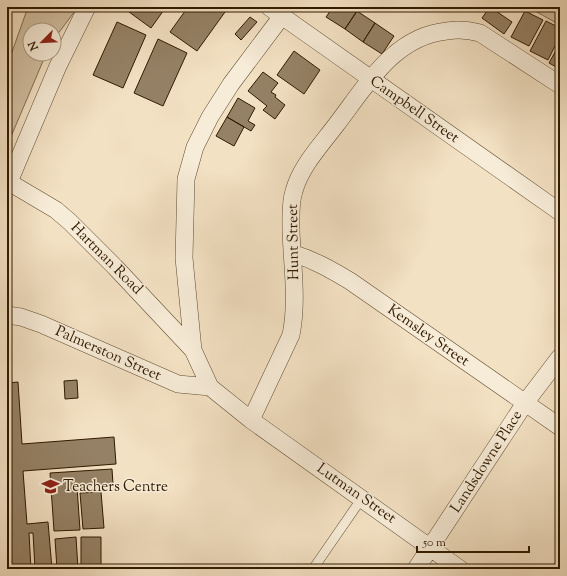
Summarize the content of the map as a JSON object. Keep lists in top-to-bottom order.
{
  "streets": {
    "street": [
      "Campbell Street",
      "Hunt Street",
      "Hartman Road",
      "Kemsley Street",
      "Palmerston Street",
      "Landsdowne Place",
      "Lutman Street"
    ]
  },
  "crossings": [
    ["Campbell Street", "Hunt Street"],
    ["Hunt Street", "Kemsley Street"],
    ["Hunt Street", "Lutman Street"],
    ["Kemsley Street", "Landsdowne Place"],
    ["Palmerston Street", "Lutman Street"],
    ["Landsdowne Place", "Lutman Street"]
  ],
  "places": {
    "school or university": ["Teachers Centre"]
  },
  "scale_bar": "50 m",
  "north": "bottom left"
}
